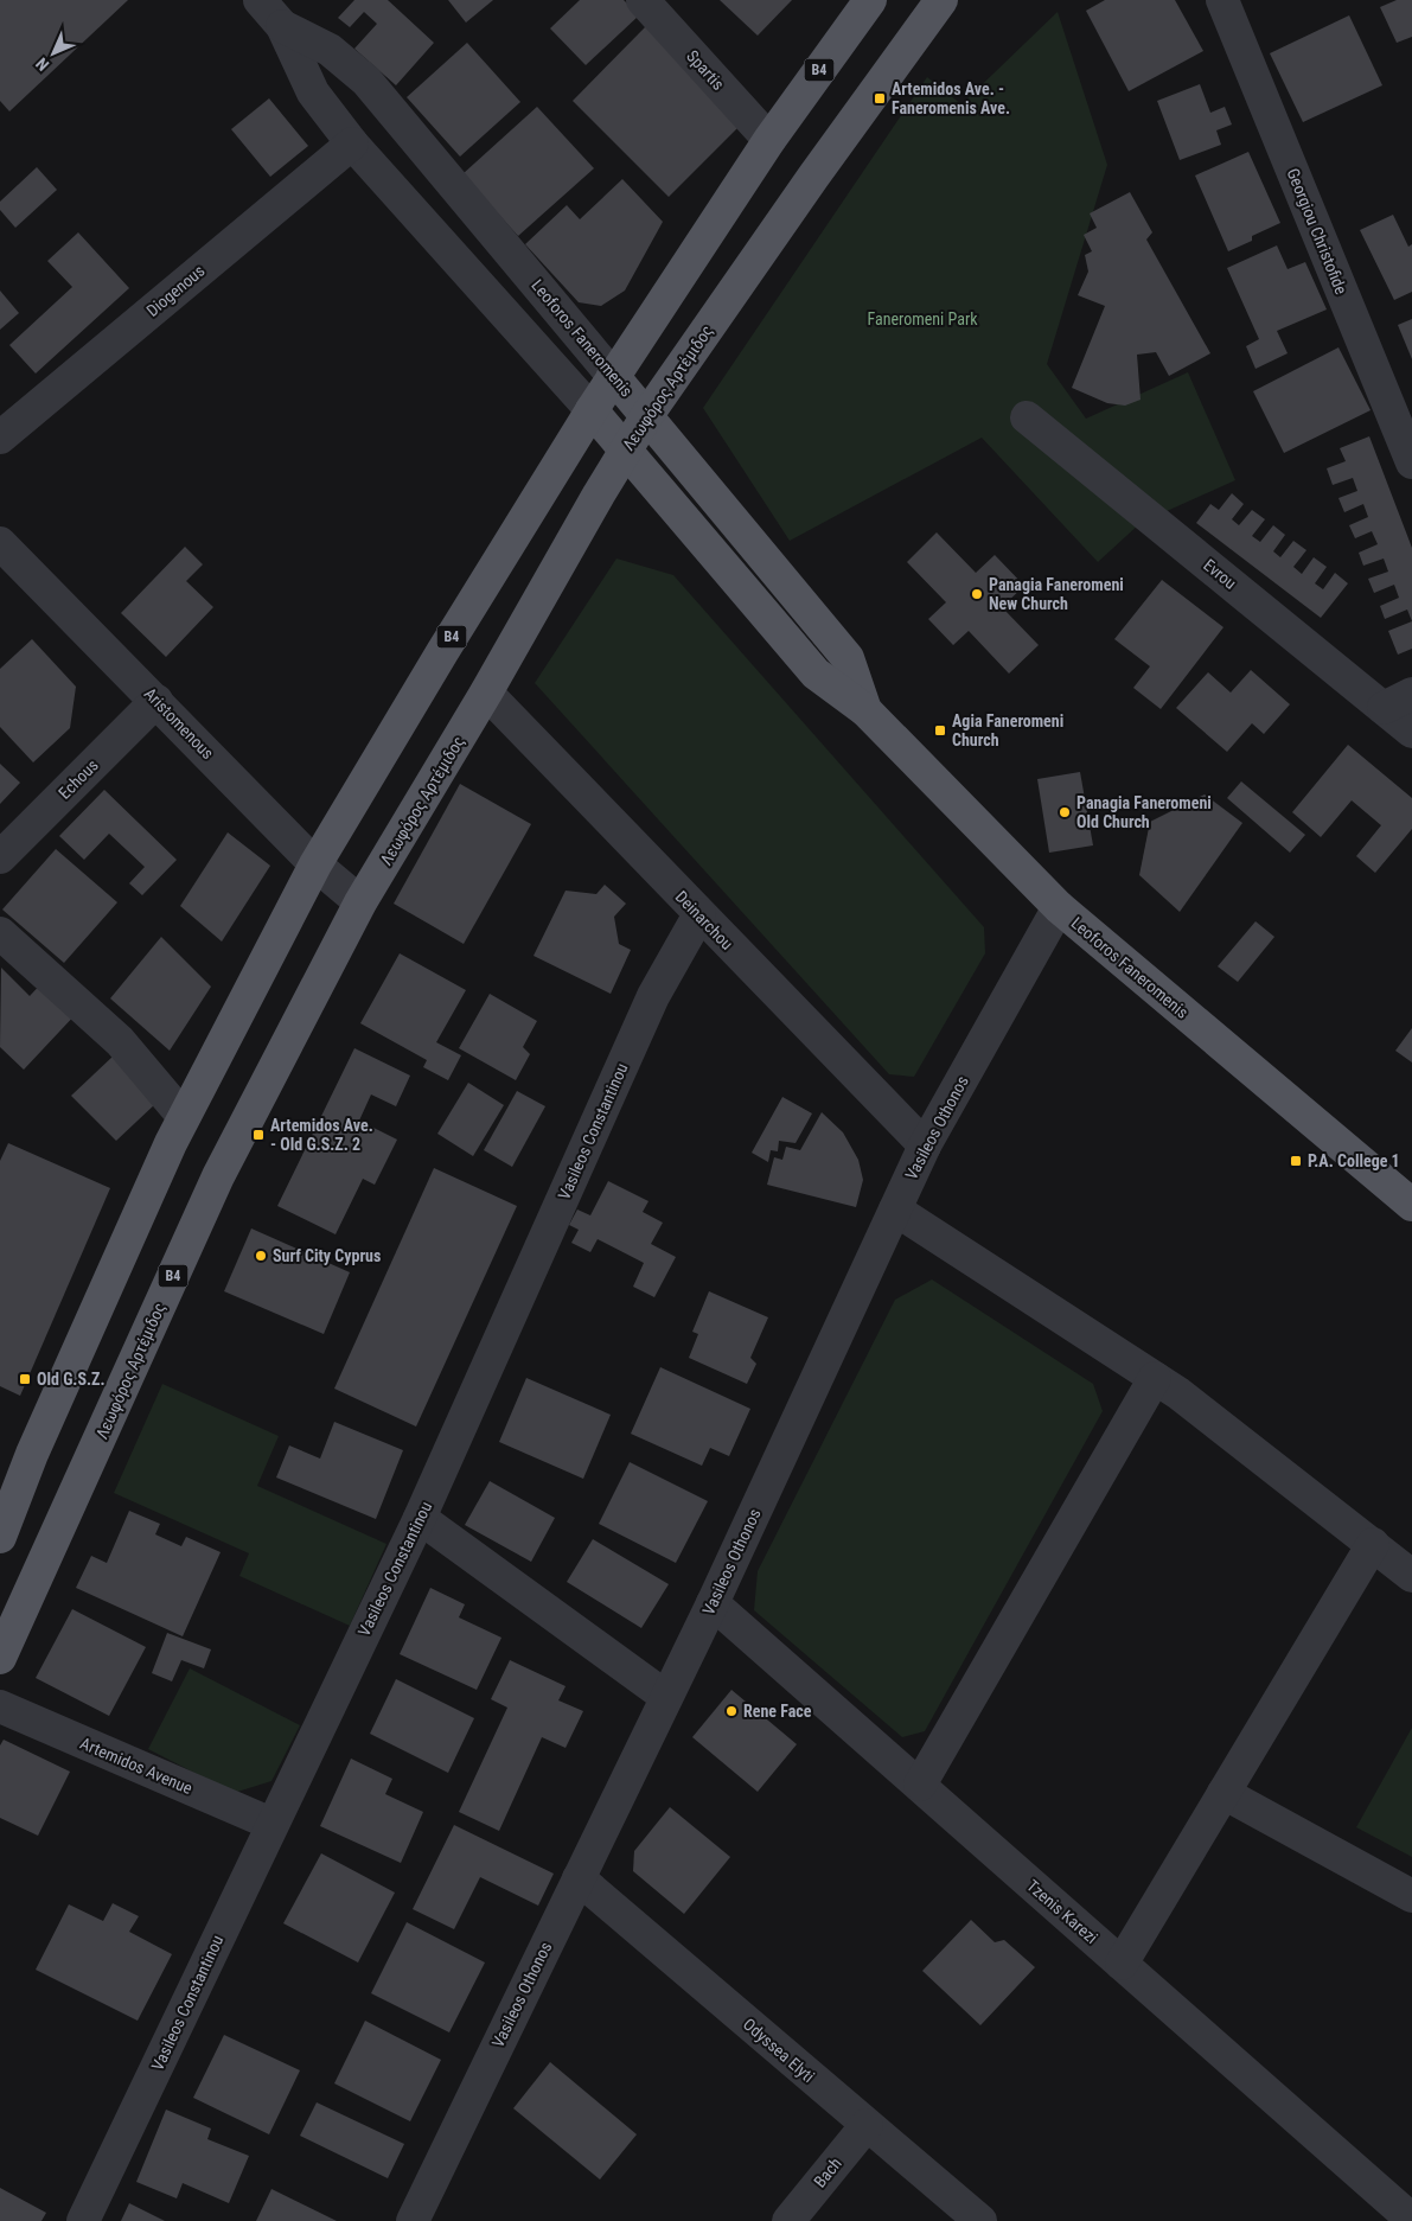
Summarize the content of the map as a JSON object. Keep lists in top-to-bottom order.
{
  "streets": {
    "main road": ["B4", "Leoforos Faneromenis", "Λεωφόρος Αρτέμιδος"],
    "street": [
      "Spartis",
      "Georgiou Christofide",
      "Diogenous",
      "Evrou",
      "Aristomenous",
      "Echous",
      "Deinarchou",
      "Vasileos Othonos",
      "Vasileos Constantinou",
      "Artemidos Avenue",
      "Tzenis Karezi",
      "Odyssea Elyti",
      "Bach"
    ]
  },
  "crossings": [
    ["Spartis", "B4"],
    ["B4", "Leoforos Faneromenis"],
    ["B4", "Aristomenous"],
    ["Diogenous", "Leoforos Faneromenis"],
    ["Leoforos Faneromenis", "Λεωφόρος Αρτέμιδος"],
    ["Leoforos Faneromenis", "Vasileos Othonos"],
    ["Λεωφόρος Αρτέμιδος", "Aristomenous"],
    ["Λεωφόρος Αρτέμιδος", "Deinarchou"],
    ["Aristomenous", "Echous"],
    ["Deinarchou", "Vasileos Othonos"],
    ["Deinarchou", "Vasileos Constantinou"],
    ["Vasileos Othonos", "Tzenis Karezi"],
    ["Vasileos Othonos", "Odyssea Elyti"],
    ["Vasileos Constantinou", "Artemidos Avenue"],
    ["Odyssea Elyti", "Bach"]
  ],
  "parks": ["Faneromeni Park"],
  "places": {
    "transit": [
      "Artemidos Ave. - Faneromenis Ave.",
      "Agia Faneromeni Church",
      "Artemidos Ave. - Old G.S.Z. 2",
      "P.A. College 1",
      "Old G.S.Z."
    ],
    "other": [
      "Panagia Faneromeni New Church",
      "Panagia Faneromeni Old Church",
      "Surf City Cyprus",
      "Rene Face"
    ]
  },
  "north": "bottom left"
}
